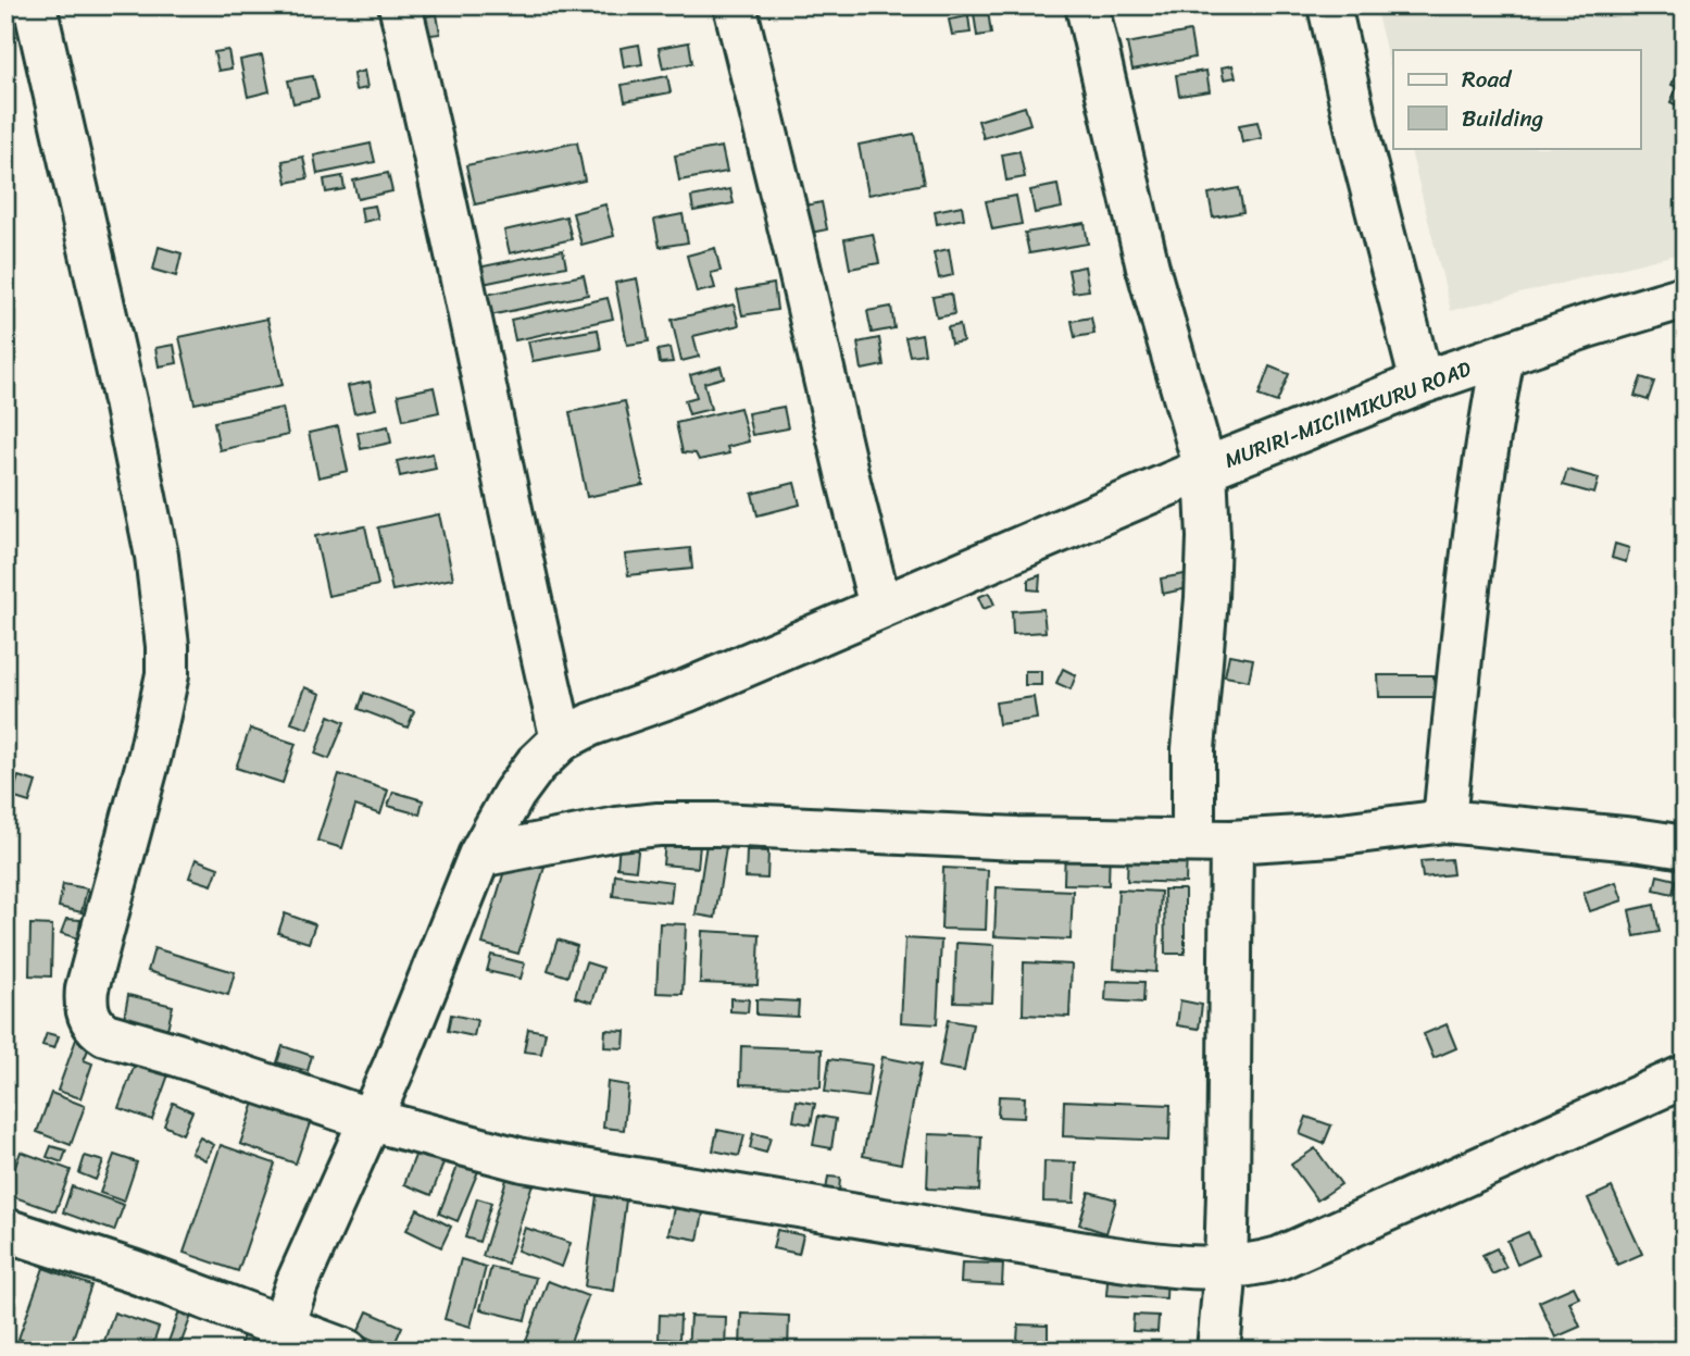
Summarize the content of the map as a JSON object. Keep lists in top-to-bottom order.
{
  "streets": {
    "street": ["MURIRI-MICIIMIKURU ROAD"]
  },
  "legend": ["Road", "Building"]
}
